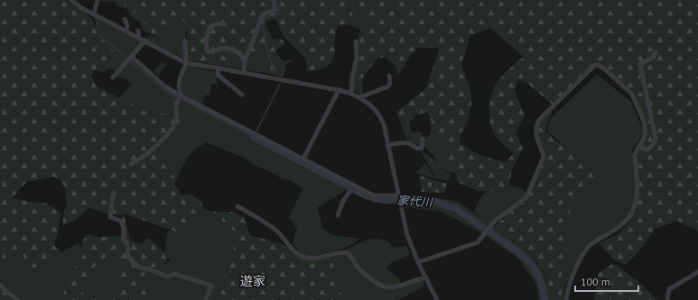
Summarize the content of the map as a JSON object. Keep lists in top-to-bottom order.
{
  "districts": ["遊家"],
  "water": ["家代川"],
  "scale_bar": "100 m"
}
